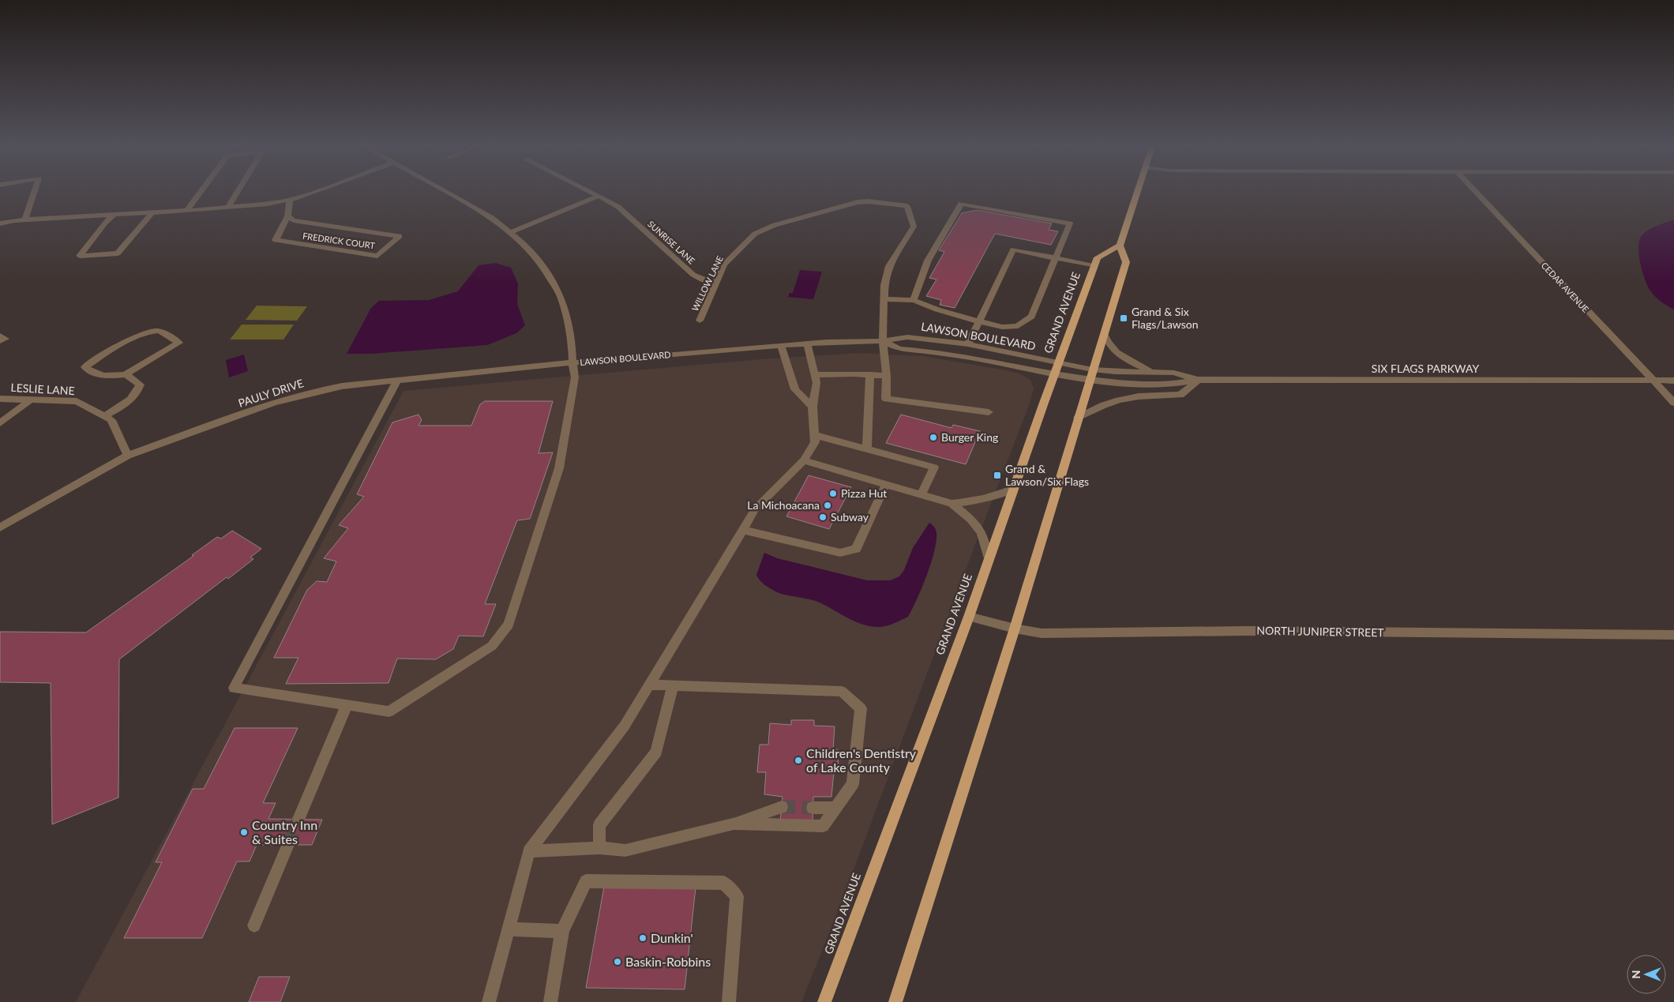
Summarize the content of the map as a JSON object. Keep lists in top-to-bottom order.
{
  "streets": {
    "main road": ["GRAND AVENUE"],
    "street": [
      "FREDRICK COURT",
      "SUNRISE LANE",
      "WILLOW LANE",
      "CEDAR AVENUE",
      "LAWSON BOULEVARD",
      "SIX FLAGS PARKWAY",
      "LESLIE LANE",
      "PAULY DRIVE",
      "NORTH JUNIPER STREET"
    ]
  },
  "crossings": [
    ["SUNRISE LANE", "WILLOW LANE"],
    ["CEDAR AVENUE", "SIX FLAGS PARKWAY"],
    ["GRAND AVENUE", "LAWSON BOULEVARD"],
    ["GRAND AVENUE", "NORTH JUNIPER STREET"],
    ["LAWSON BOULEVARD", "SIX FLAGS PARKWAY"],
    ["LAWSON BOULEVARD", "PAULY DRIVE"],
    ["LESLIE LANE", "PAULY DRIVE"]
  ],
  "places": {
    "transit": ["Grand & Six Flags/Lawson", "Grand & Lawson/Six Flags"],
    "other": [
      "Burger King",
      "Pizza Hut",
      "La Michoacana",
      "Subway",
      "Children's Dentistry of Lake County",
      "Country Inn & Suites",
      "Dunkin'",
      "Baskin-Robbins"
    ]
  },
  "north": "left"
}
